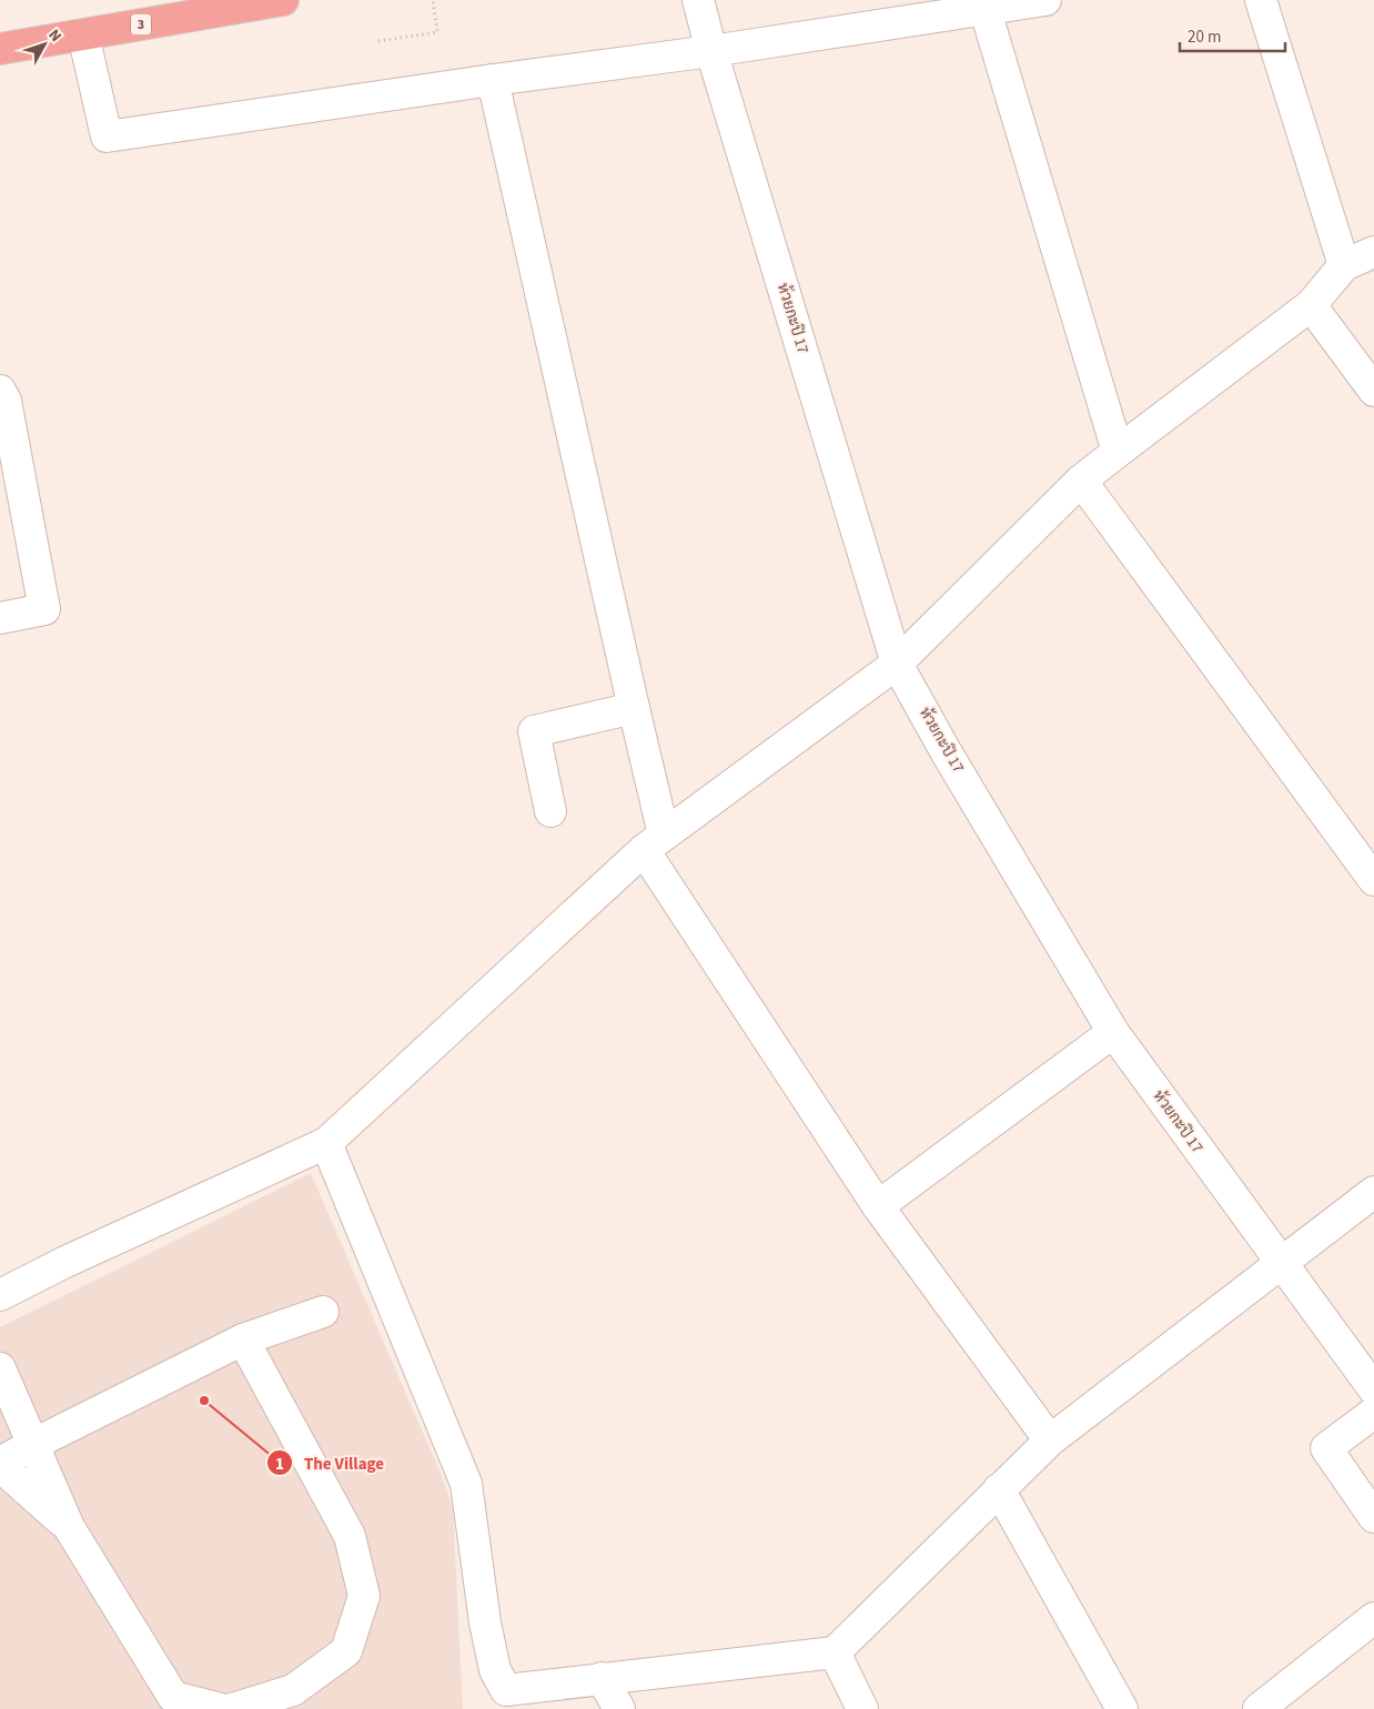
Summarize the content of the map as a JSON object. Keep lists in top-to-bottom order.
{
  "streets": {
    "highway": ["3"],
    "street": ["ห้วยกะปิ 17"]
  },
  "places": ["The Village"],
  "scale_bar": "20 m",
  "north": "top right"
}
